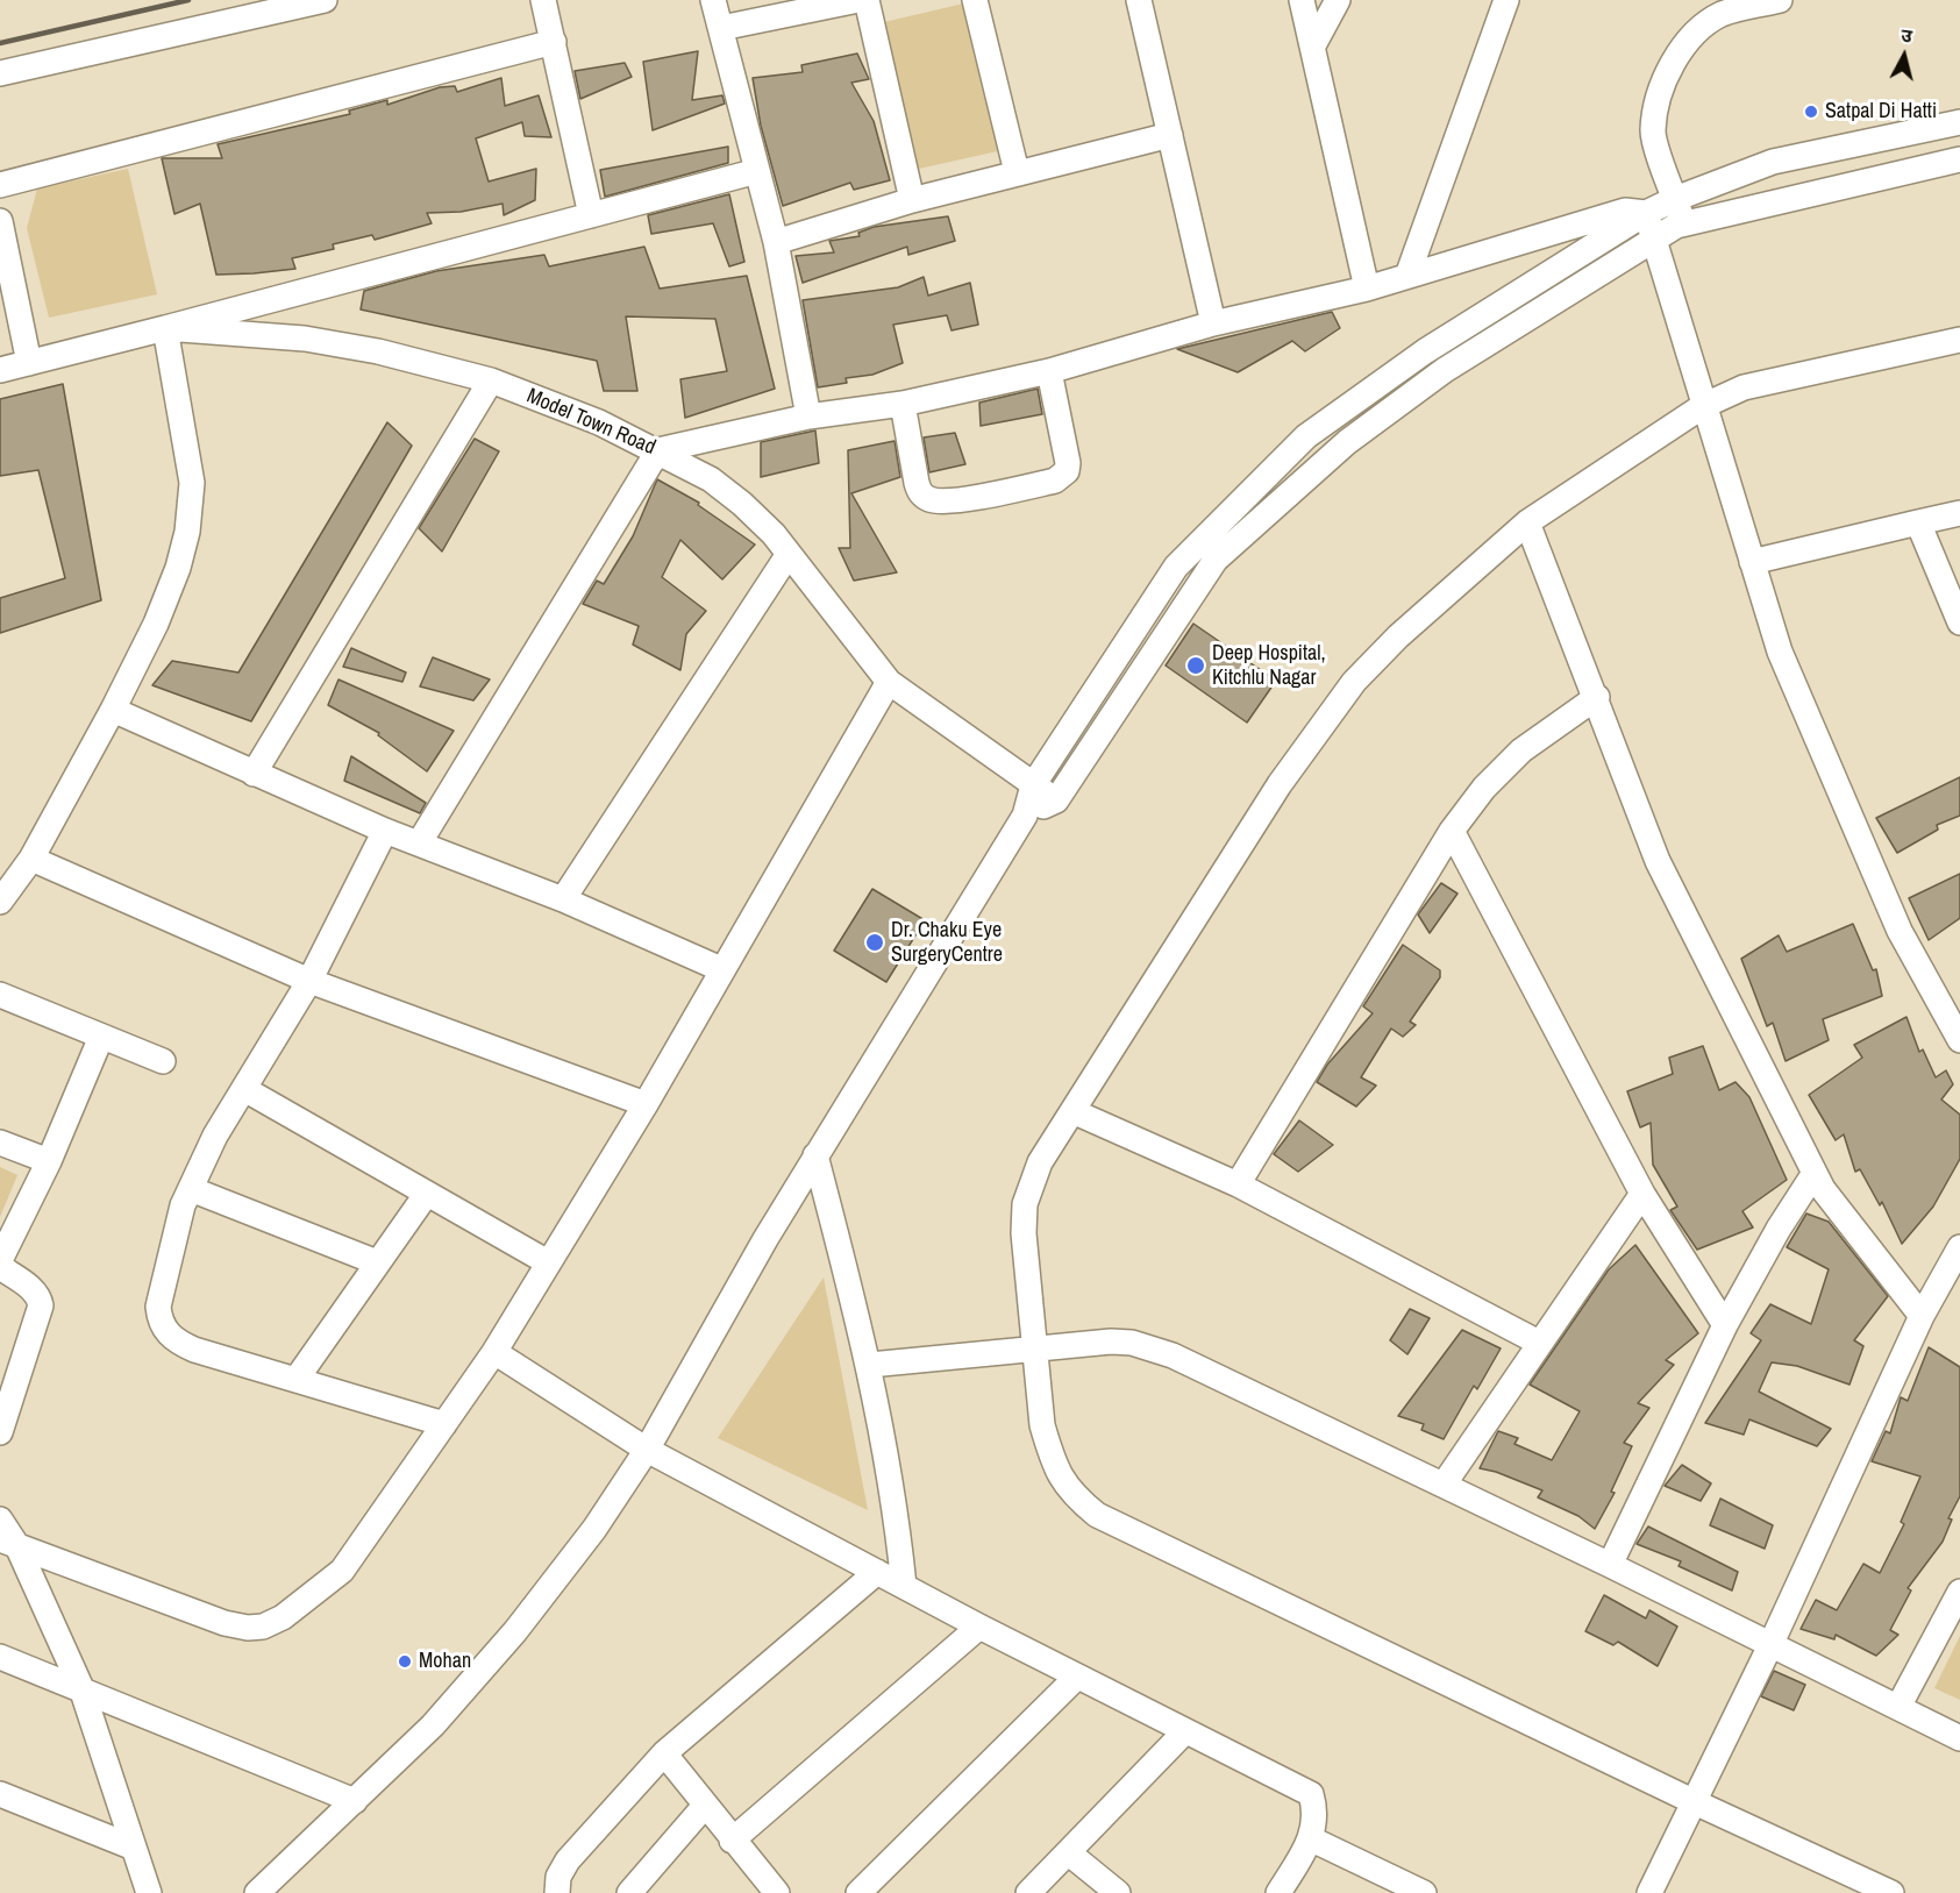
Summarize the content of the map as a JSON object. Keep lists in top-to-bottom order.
{
  "streets": {
    "street": ["Model Town Road"]
  },
  "places": [
    "Satpal Di Hatti",
    "Deep Hospital, Kitchlu Nagar",
    "Dr. Chaku Eye SurgeryCentre",
    "Mohan"
  ],
  "north": "top"
}
